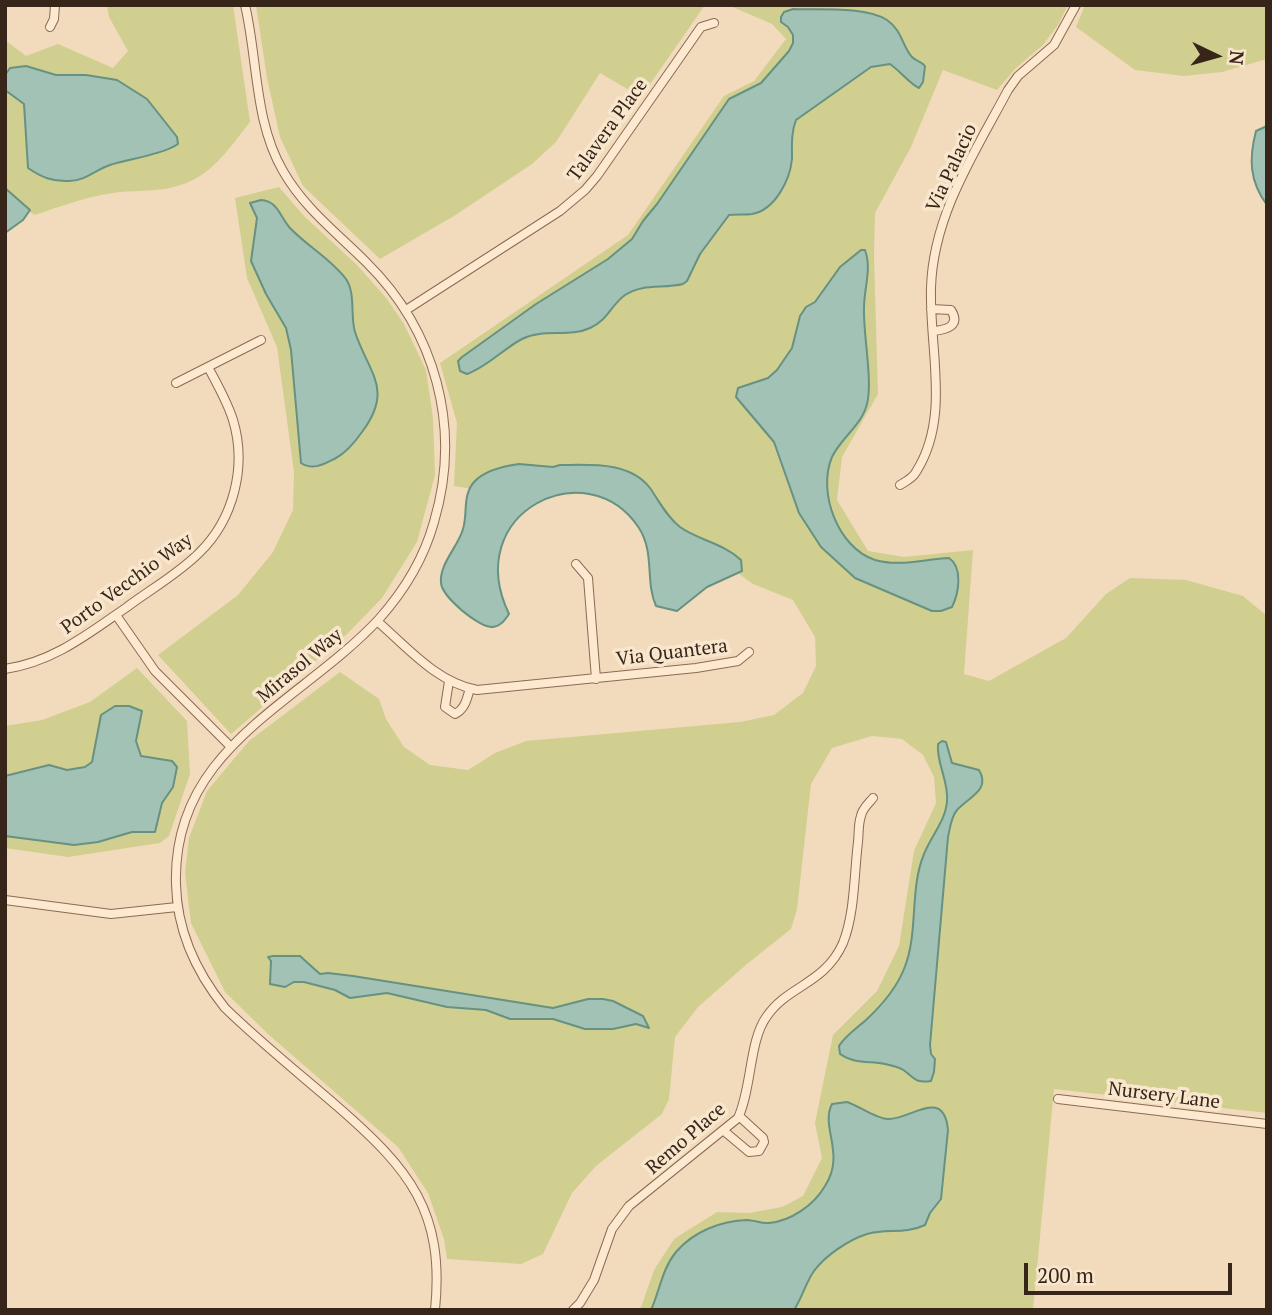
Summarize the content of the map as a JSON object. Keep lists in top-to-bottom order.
{
  "streets": {
    "street": [
      "Talavera Place",
      "Via Palacio",
      "Porto Vecchio Way",
      "Via Quantera",
      "Mirasol Way",
      "Nursery Lane",
      "Remo Place"
    ]
  },
  "crossings": [
    ["Talavera Place", "Mirasol Way"],
    ["Via Quantera", "Mirasol Way"]
  ],
  "scale_bar": "200 m",
  "north": "right"
}
